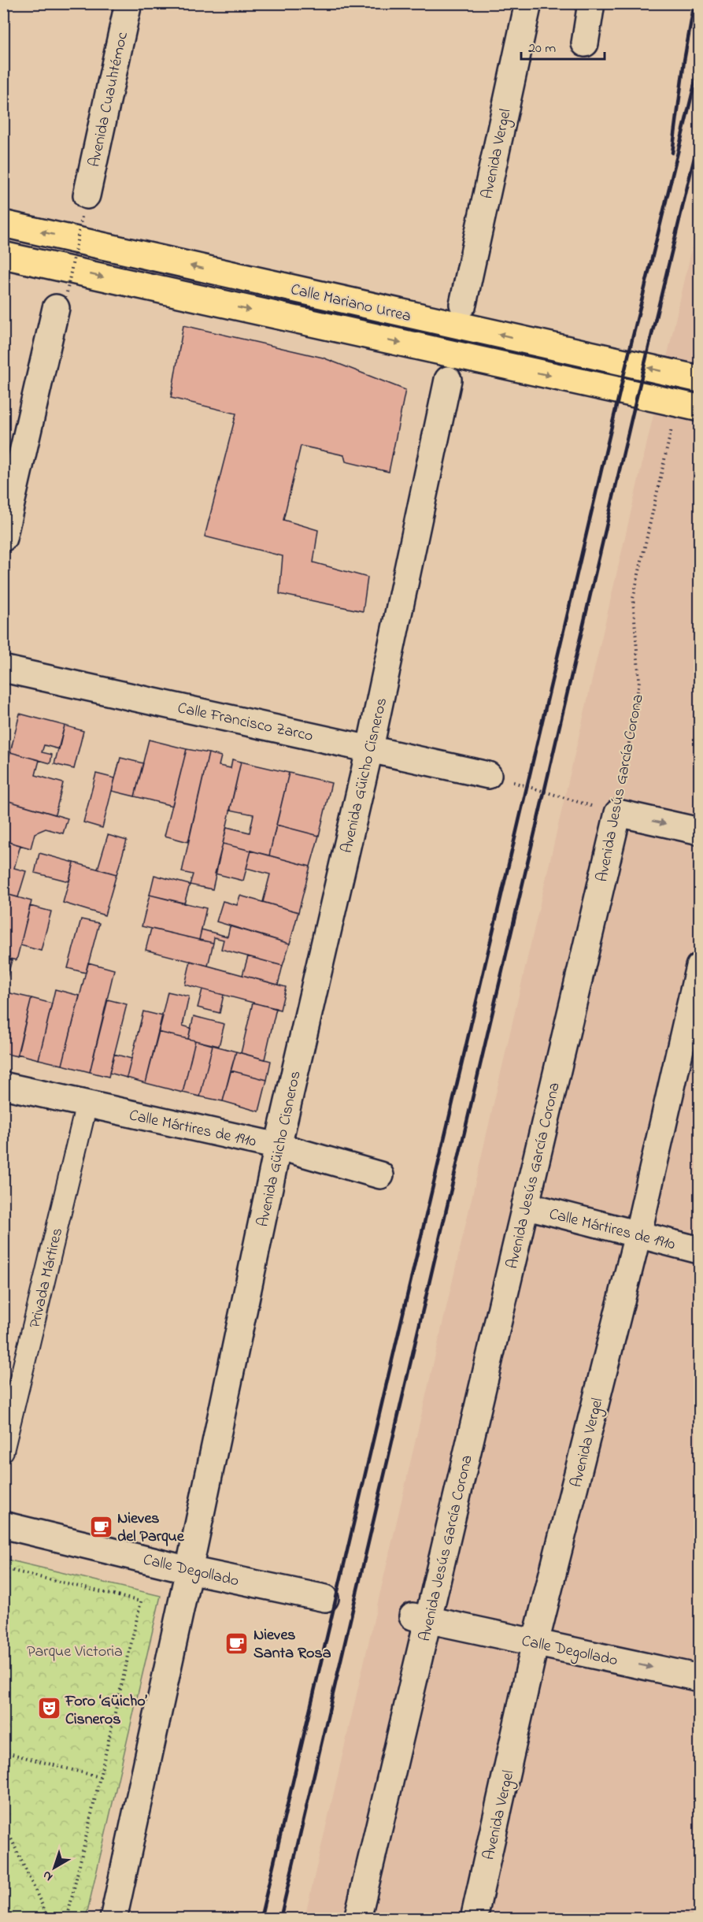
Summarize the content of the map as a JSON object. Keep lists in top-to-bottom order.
{
  "streets": {
    "main road": ["Calle Mariano Urrea"],
    "street": [
      "Avenida Cuauhtémoc",
      "Avenida Vergel",
      "Calle Francisco Zarco",
      "Avenida Güicho Cisneros",
      "Avenida Jesús García Corona",
      "Calle Mártires de 1910",
      "Privada Mártires",
      "Calle Degollado"
    ]
  },
  "crossings": [
    ["Avenida Vergel", "Calle Mártires de 1910"],
    ["Avenida Vergel", "Calle Degollado"],
    ["Calle Francisco Zarco", "Avenida Güicho Cisneros"],
    ["Avenida Güicho Cisneros", "Calle Mártires de 1910"],
    ["Avenida Güicho Cisneros", "Calle Degollado"],
    ["Avenida Jesús García Corona", "Calle Mártires de 1910"],
    ["Avenida Jesús García Corona", "Calle Degollado"],
    ["Calle Mártires de 1910", "Privada Mártires"]
  ],
  "parks": ["Parque Victoria"],
  "places": {
    "cafe": ["Nieves del Parque", "Nieves Santa Rosa"],
    "theatre": ["Foro ‘Güicho’ Cisneros"]
  },
  "scale_bar": "20 m",
  "north": "bottom left"
}
